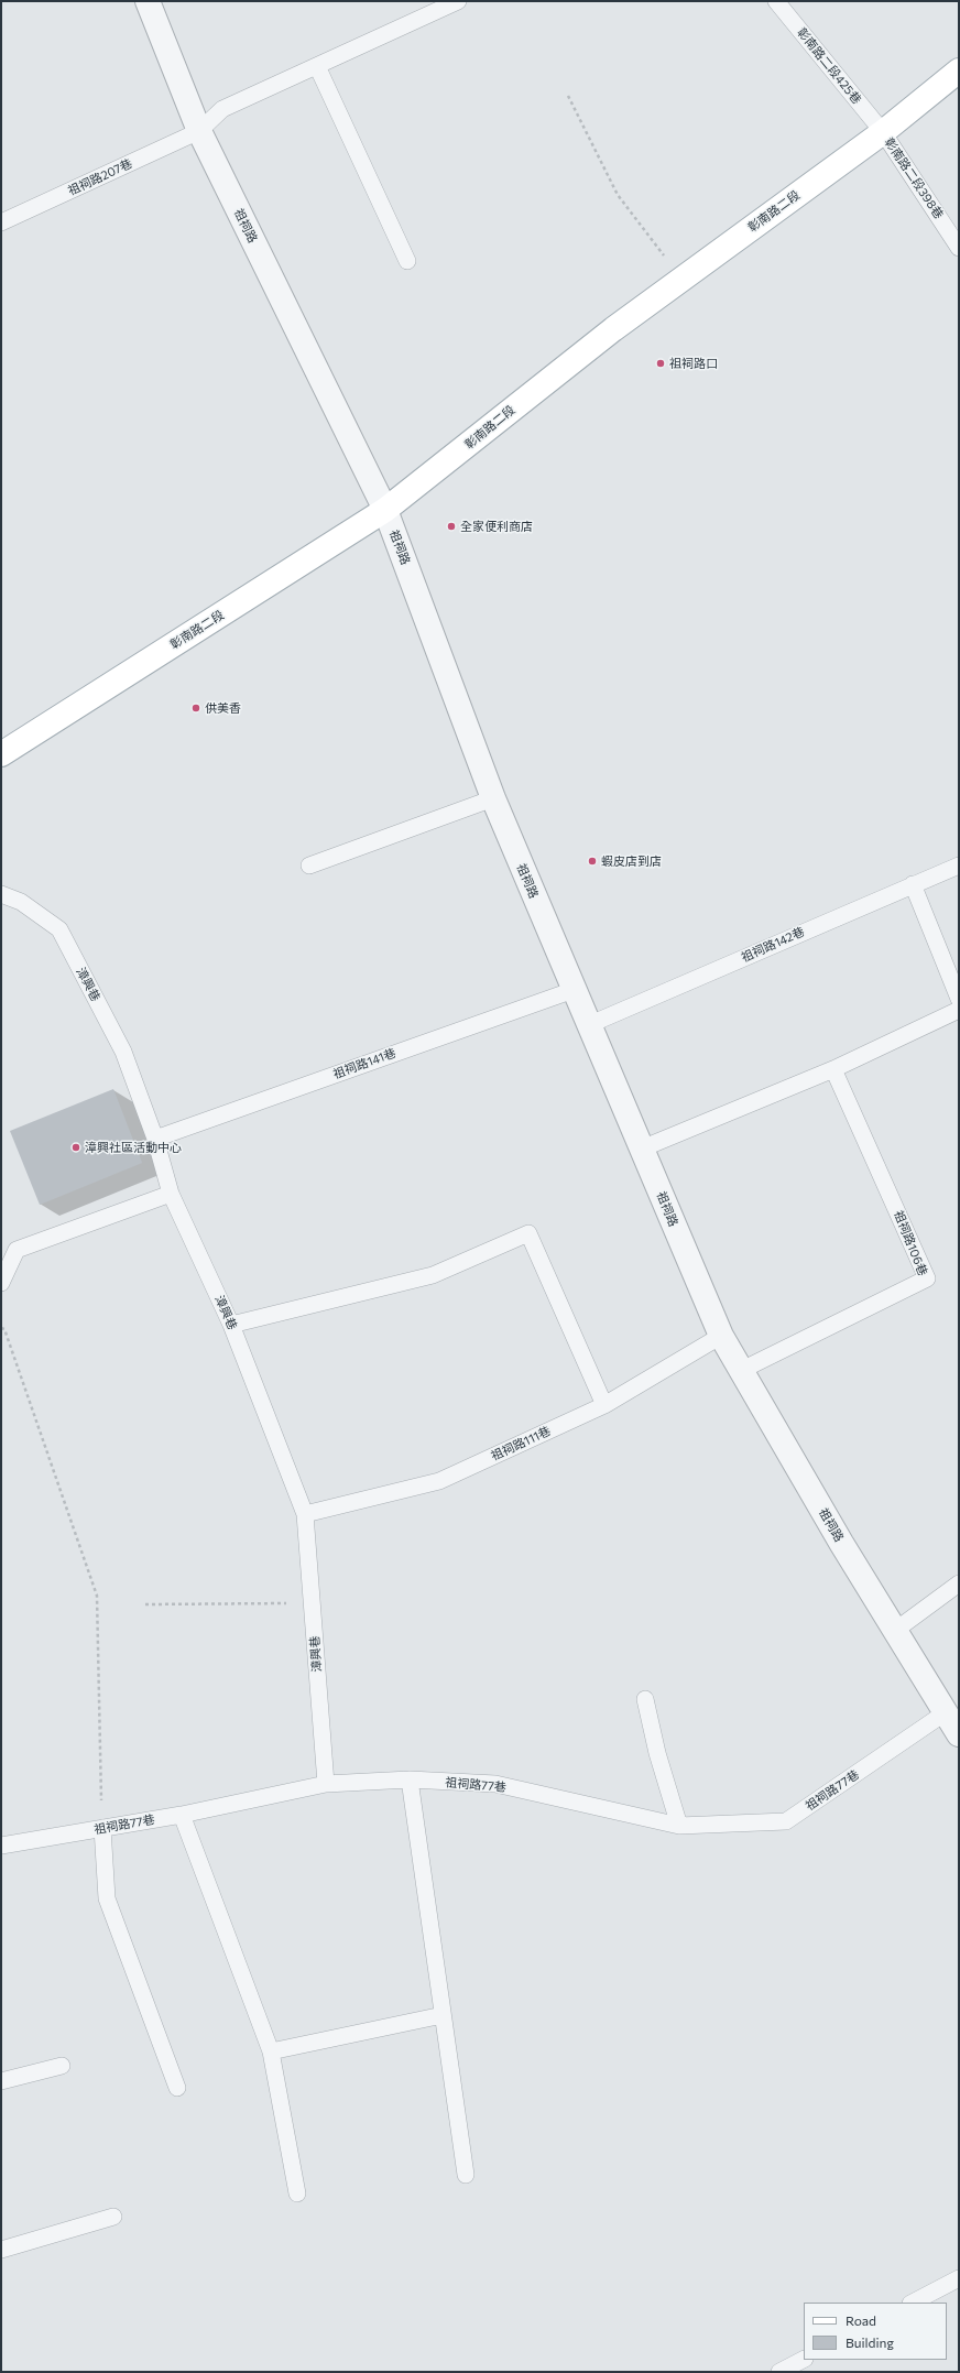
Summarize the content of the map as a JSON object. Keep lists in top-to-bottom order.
{
  "streets": {
    "main road": ["彰南路二段"],
    "street": ["祖祠路"],
    "lane": [
      "彰南路二段425巷",
      "祖祠路207巷",
      "彰南路二段398巷",
      "祖祠路142巷",
      "漳興巷",
      "祖祠路141巷",
      "祖祠路106巷",
      "祖祠路111巷",
      "祖祠路77巷"
    ]
  },
  "crossings": [
    ["彰南路二段425巷", "彰南路二段398巷"],
    ["彰南路二段425巷", "彰南路二段"],
    ["祖祠路207巷", "祖祠路"],
    ["彰南路二段398巷", "彰南路二段"],
    ["彰南路二段", "祖祠路"],
    ["祖祠路", "祖祠路142巷"],
    ["祖祠路", "祖祠路141巷"],
    ["祖祠路", "祖祠路106巷"],
    ["祖祠路", "祖祠路111巷"],
    ["祖祠路", "祖祠路77巷"],
    ["漳興巷", "祖祠路141巷"],
    ["漳興巷", "祖祠路111巷"],
    ["漳興巷", "祖祠路77巷"]
  ],
  "places": [
    "祖祠路口",
    "全家便利商店",
    "供美香",
    "蝦皮店到店",
    "漳興社區活動中心"
  ],
  "legend": ["Road", "Building"]
}
